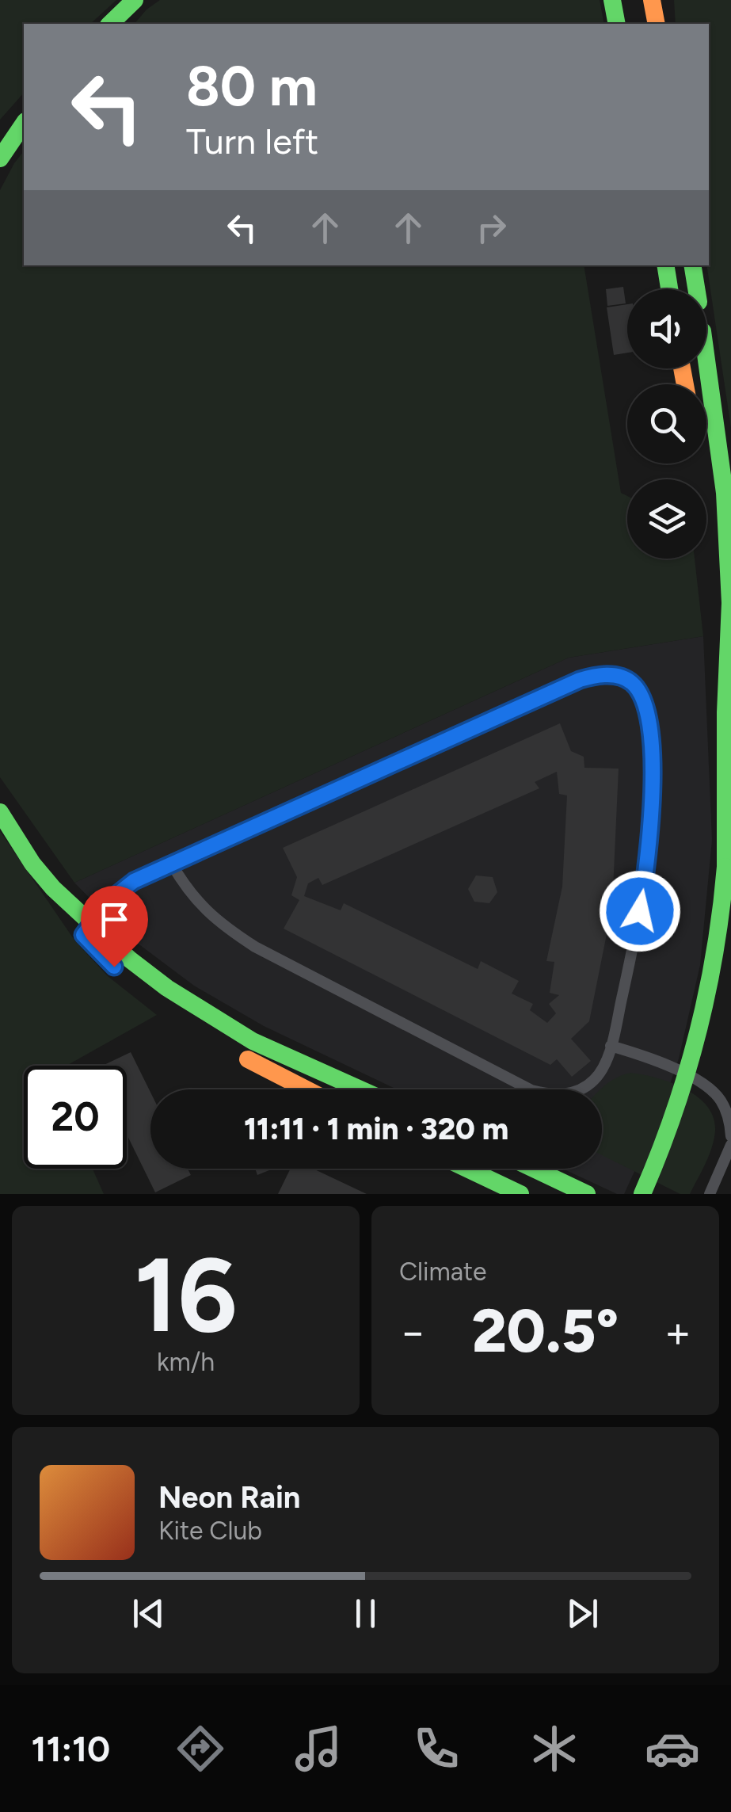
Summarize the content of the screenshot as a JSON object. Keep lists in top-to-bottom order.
{
  "page": {
    "turn": ["80 m", "Turn left"],
    "limit": "20",
    "trip": "11:11 · 1 min · 320 m",
    "tile": [
      ["16", "km/h"],
      "Climate"
    ],
    "heat": ["−", "20.5°", "+"],
    "song": ["Neon Rain", "Kite Club"],
    "tabs": "11:10"
  }
}
